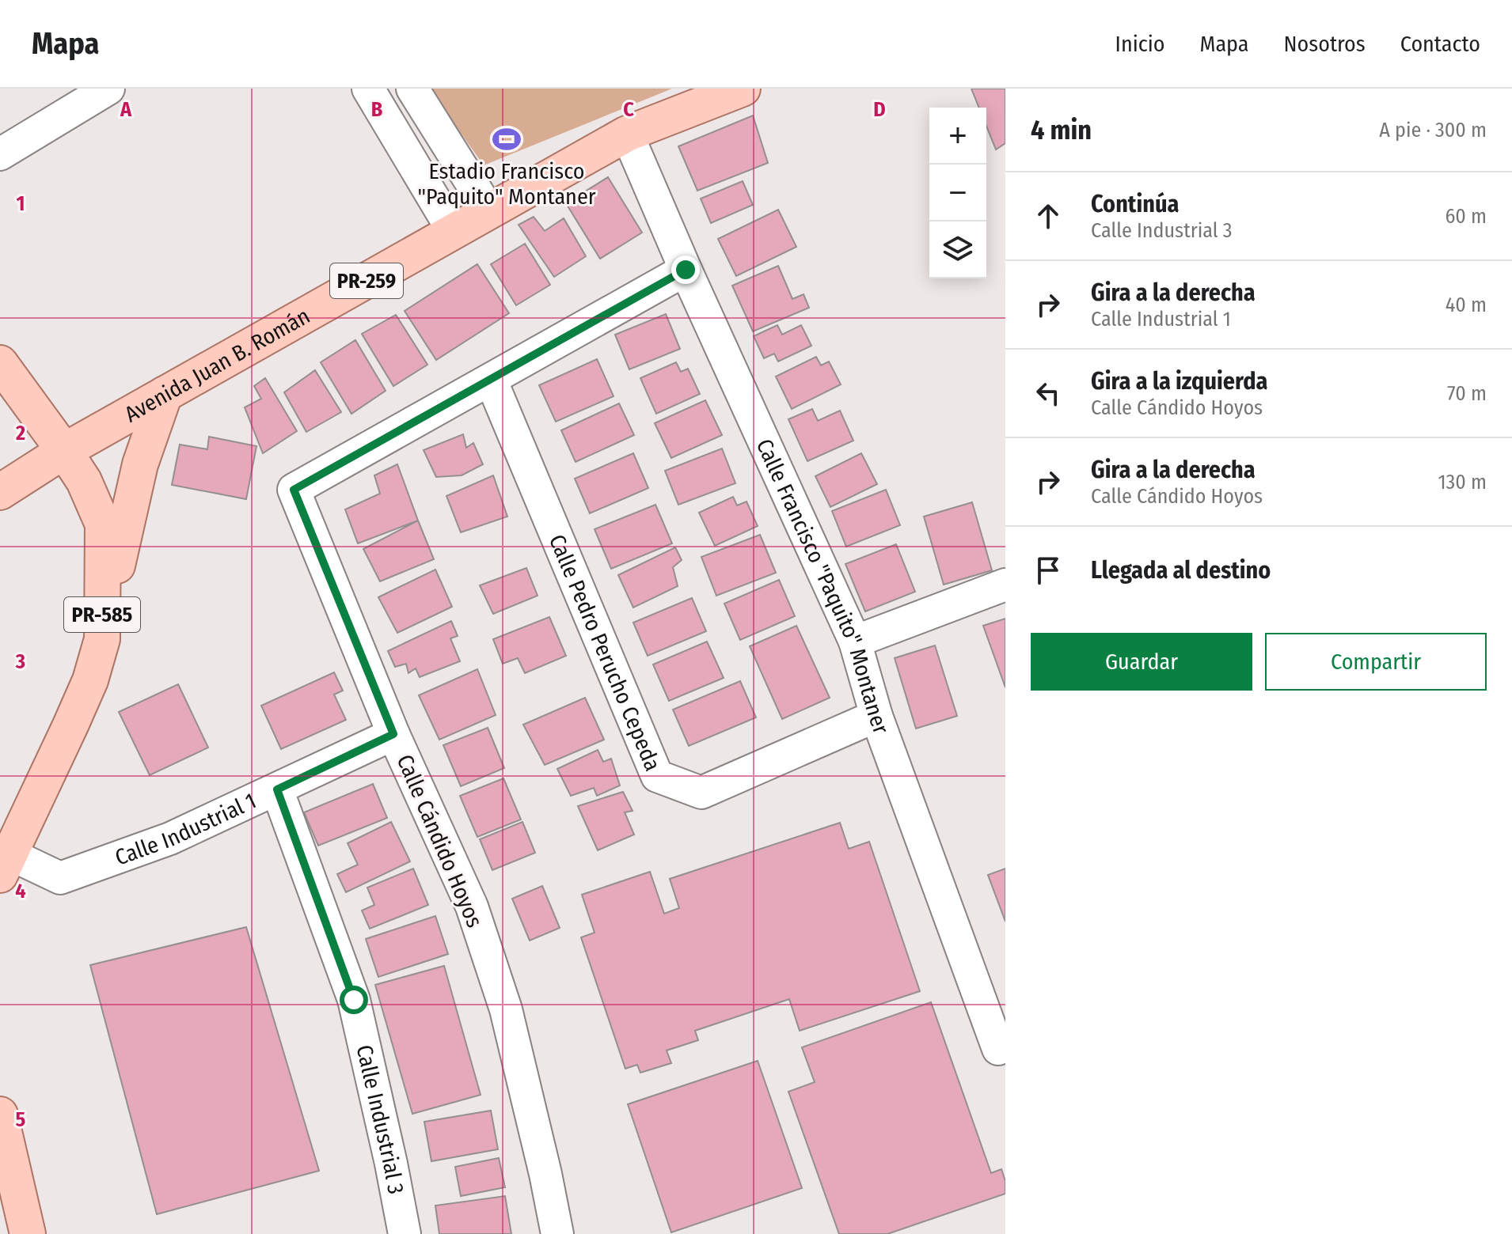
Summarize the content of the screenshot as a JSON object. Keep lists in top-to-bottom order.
{
  "streets": {
    "main road": ["PR-259", "Avenida Juan B. Román", "PR-585"],
    "street": [
      "Calle Francisco \"Paquito\" Montaner",
      "Calle Pedro Perucho Cepeda",
      "Calle Industrial 1",
      "Calle Cándido Hoyos",
      "Calle Industrial 3"
    ]
  },
  "crossings": [
    ["Avenida Juan B. Román", "Calle Francisco \"Paquito\" Montaner"],
    ["Avenida Juan B. Román", "PR-585"],
    ["Calle Francisco \"Paquito\" Montaner", "Calle Pedro Perucho Cepeda"],
    ["Calle Francisco \"Paquito\" Montaner", "Calle Cándido Hoyos"],
    ["PR-585", "Calle Industrial 1"],
    ["Calle Pedro Perucho Cepeda", "Calle Cándido Hoyos"],
    ["Calle Industrial 1", "Calle Cándido Hoyos"],
    ["Calle Industrial 1", "Calle Industrial 3"]
  ],
  "places": {
    "sports": ["Estadio Francisco \"Paquito\" Montaner"]
  },
  "page": {
    "header": "Mapa",
    "nav": [
      "Inicio",
      "Mapa",
      "Nosotros",
      "Contacto"
    ],
    "heading": ["4 min", "A pie · 300 m"],
    "map_buttons": ["+", "−"],
    "list": [
      ["Continúa", "Calle Industrial 3", "60 m"],
      ["Gira a la derecha", "Calle Industrial 1", "40 m"],
      ["Gira a la izquierda", "Calle Cándido Hoyos", "70 m"],
      ["Gira a la derecha", "Calle Cándido Hoyos", "130 m"],
      "Llegada al destino"
    ],
    "buttons": ["Guardar", "Compartir"]
  },
  "grid": {
    "columns": [
      "A",
      "B",
      "C",
      "D"
    ],
    "rows": [
      "1",
      "2",
      "3",
      "4",
      "5"
    ]
  }
}
